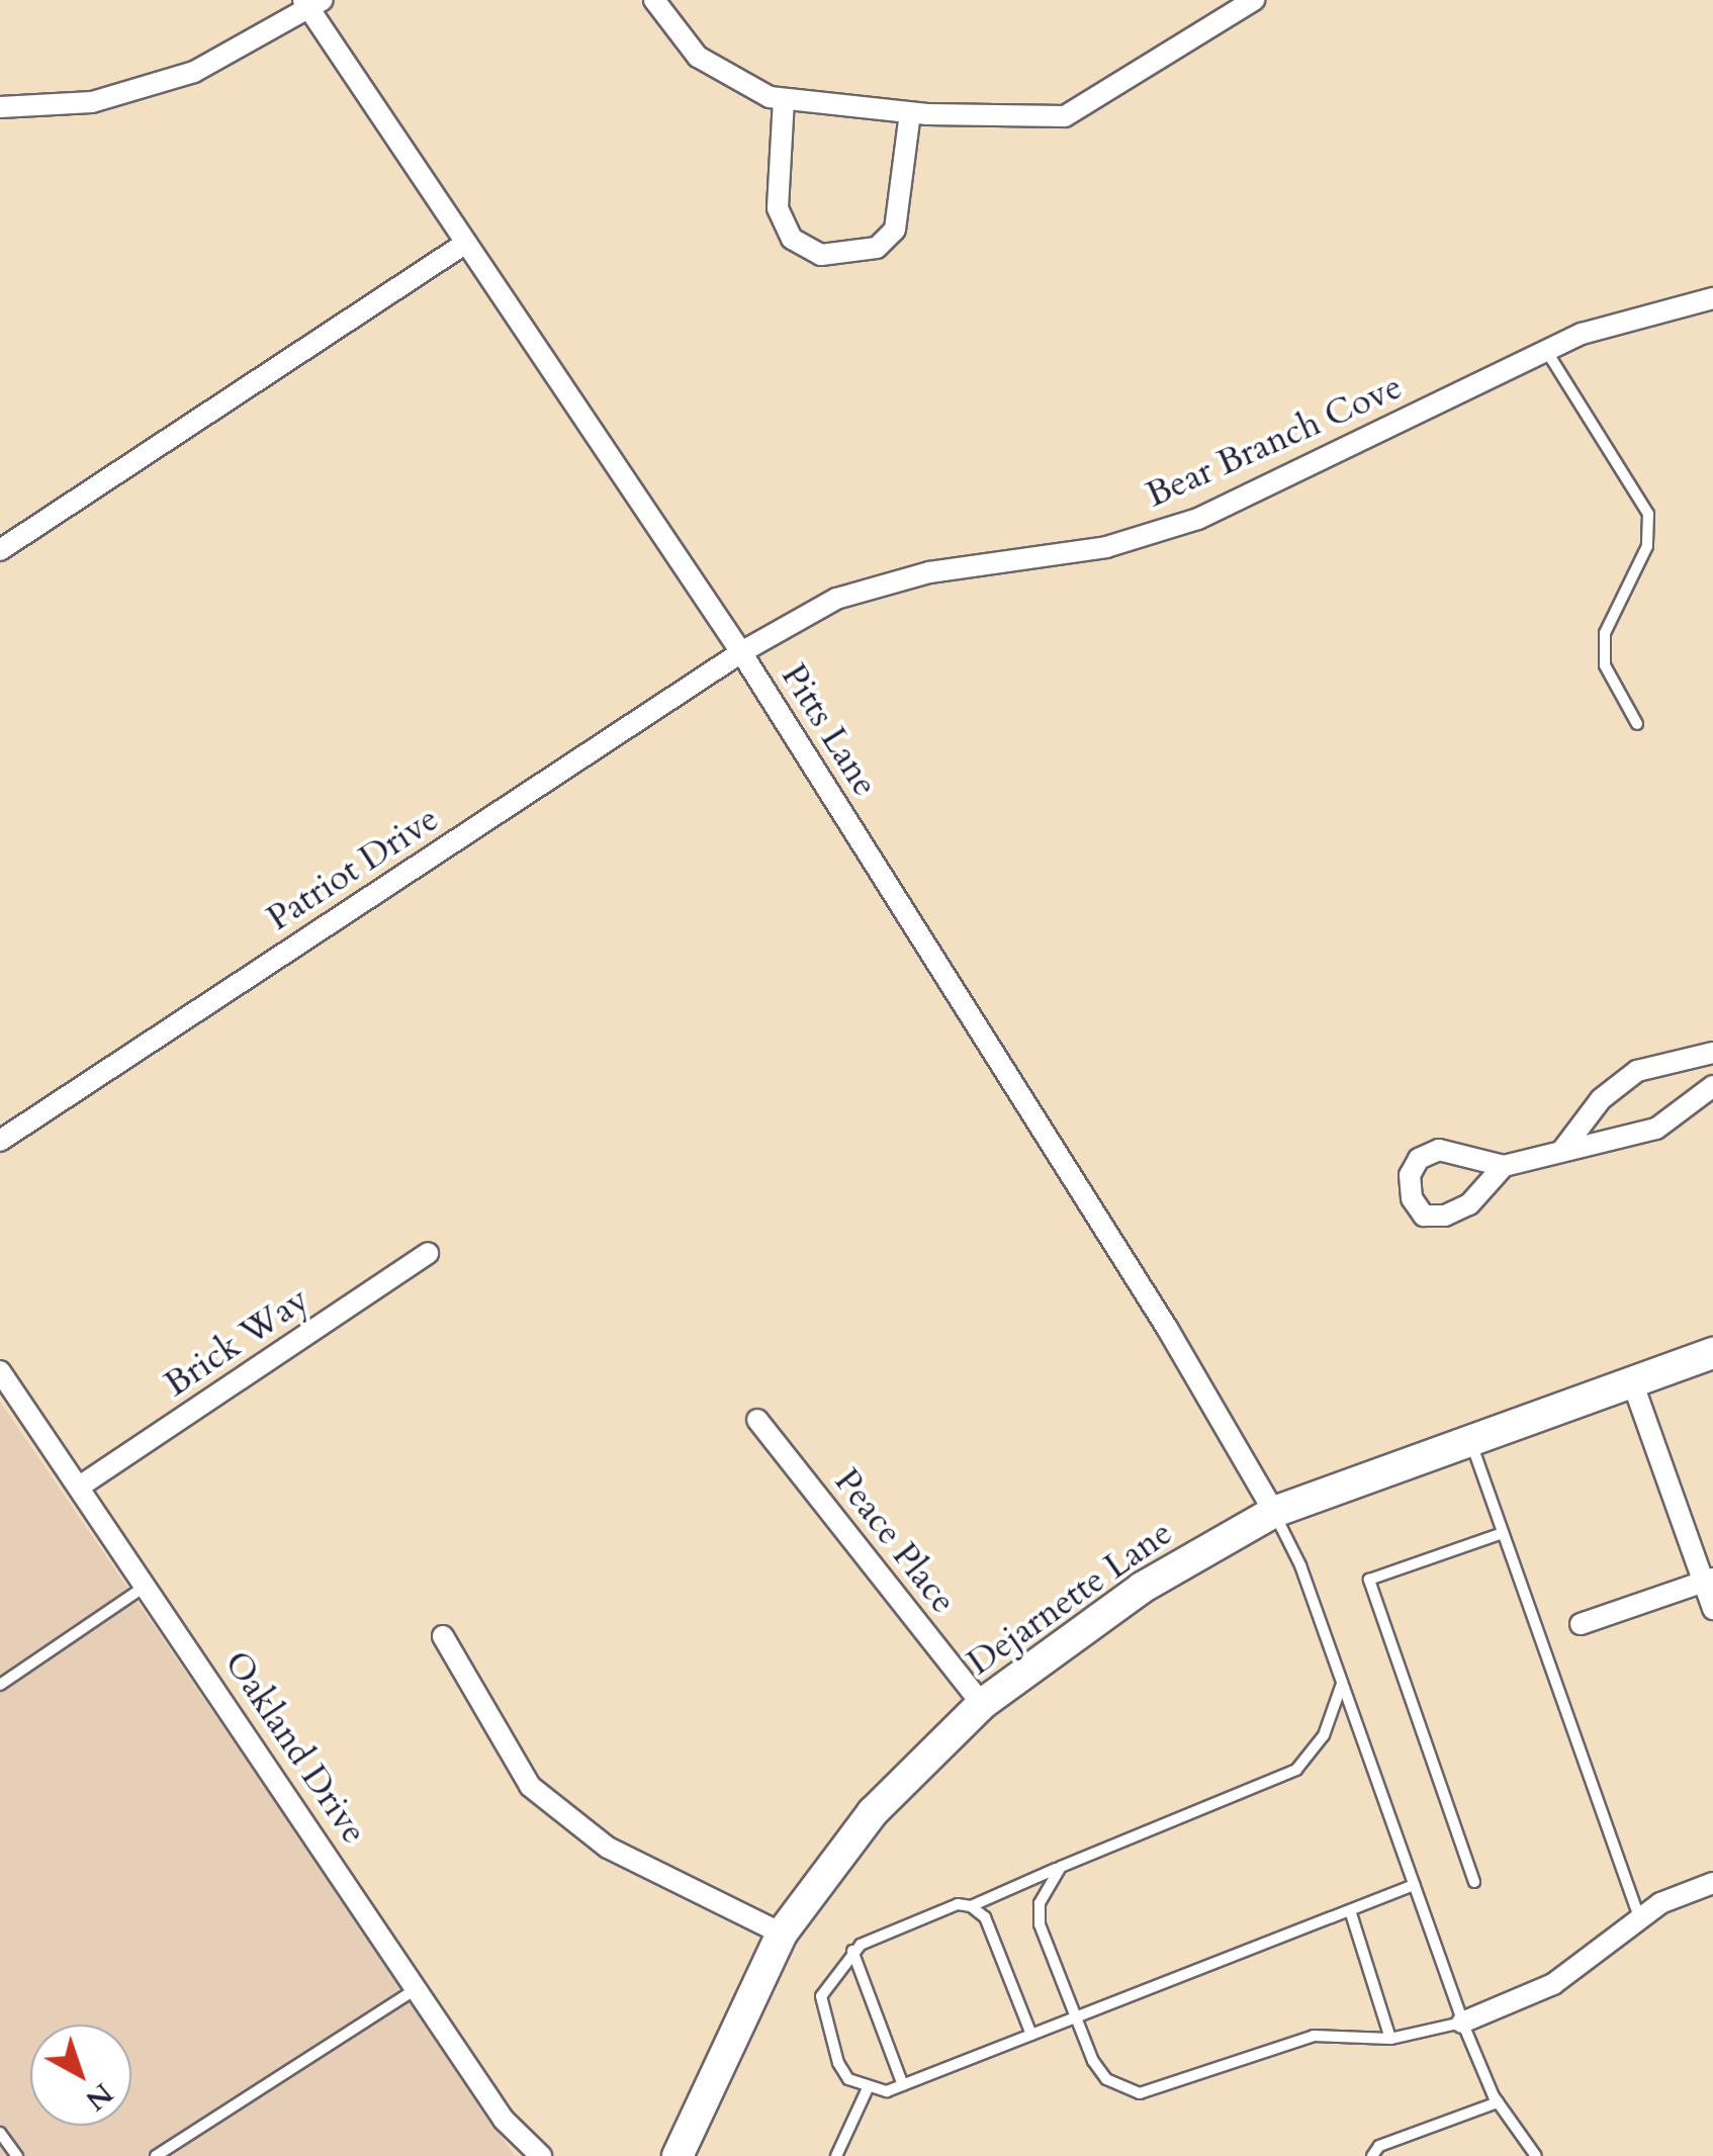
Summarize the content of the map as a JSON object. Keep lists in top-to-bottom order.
{
  "streets": {
    "main road": ["Dejarnette Lane"],
    "street": [
      "Bear Branch Cove",
      "Pitts Lane",
      "Patriot Drive",
      "Brick Way",
      "Peace Place",
      "Oakland Drive"
    ]
  },
  "crossings": [
    ["Bear Branch Cove", "Pitts Lane"],
    ["Bear Branch Cove", "Patriot Drive"],
    ["Pitts Lane", "Patriot Drive"],
    ["Pitts Lane", "Dejarnette Lane"],
    ["Brick Way", "Oakland Drive"],
    ["Peace Place", "Dejarnette Lane"]
  ],
  "north": "bottom right"
}
